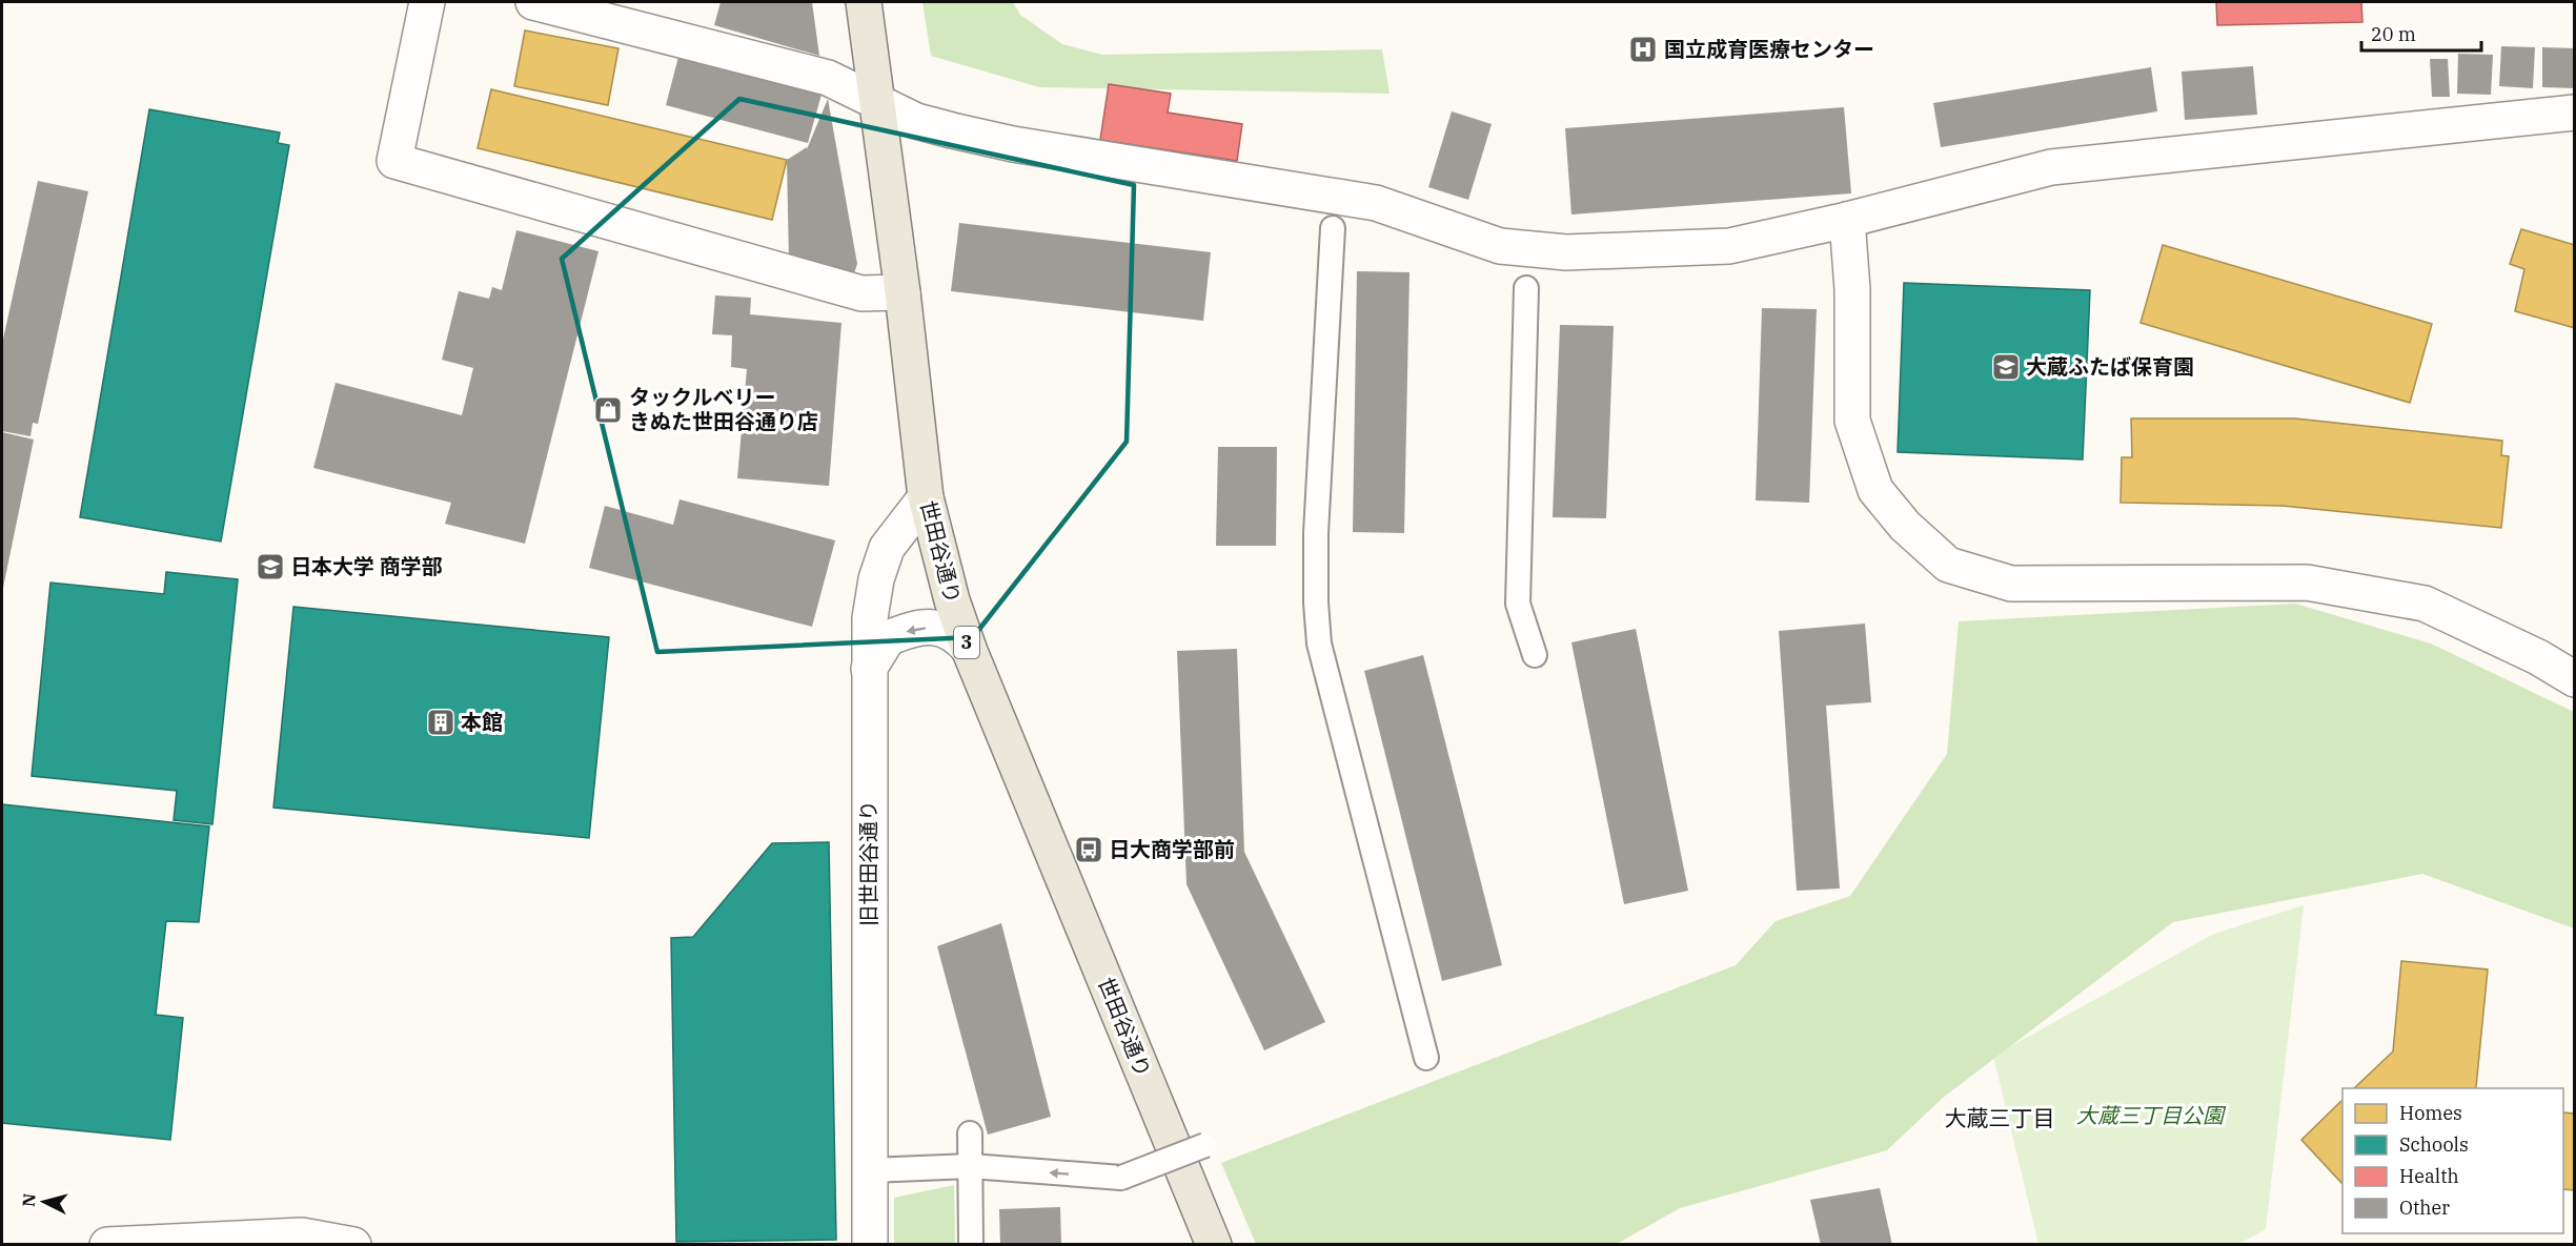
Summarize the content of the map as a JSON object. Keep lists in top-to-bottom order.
{
  "streets": {
    "main road": ["世田谷通り", "3"],
    "street": ["旧世田谷通り"]
  },
  "crossings": [
    ["世田谷通り", "旧世田谷通り"]
  ],
  "districts": ["大蔵三丁目"],
  "parks": ["大蔵三丁目公園"],
  "places": {
    "hospital": ["国立成育医療センター"],
    "school or university": ["大蔵ふたば保育園", "日本大学 商学部"],
    "shop": ["タックルベリー きぬた世田谷通り店"],
    "building": ["本館"],
    "bus stop": ["日大商学部前"]
  },
  "legend": [
    "Homes",
    "Schools",
    "Health",
    "Other"
  ],
  "scale_bar": "20 m",
  "north": "left"
}
